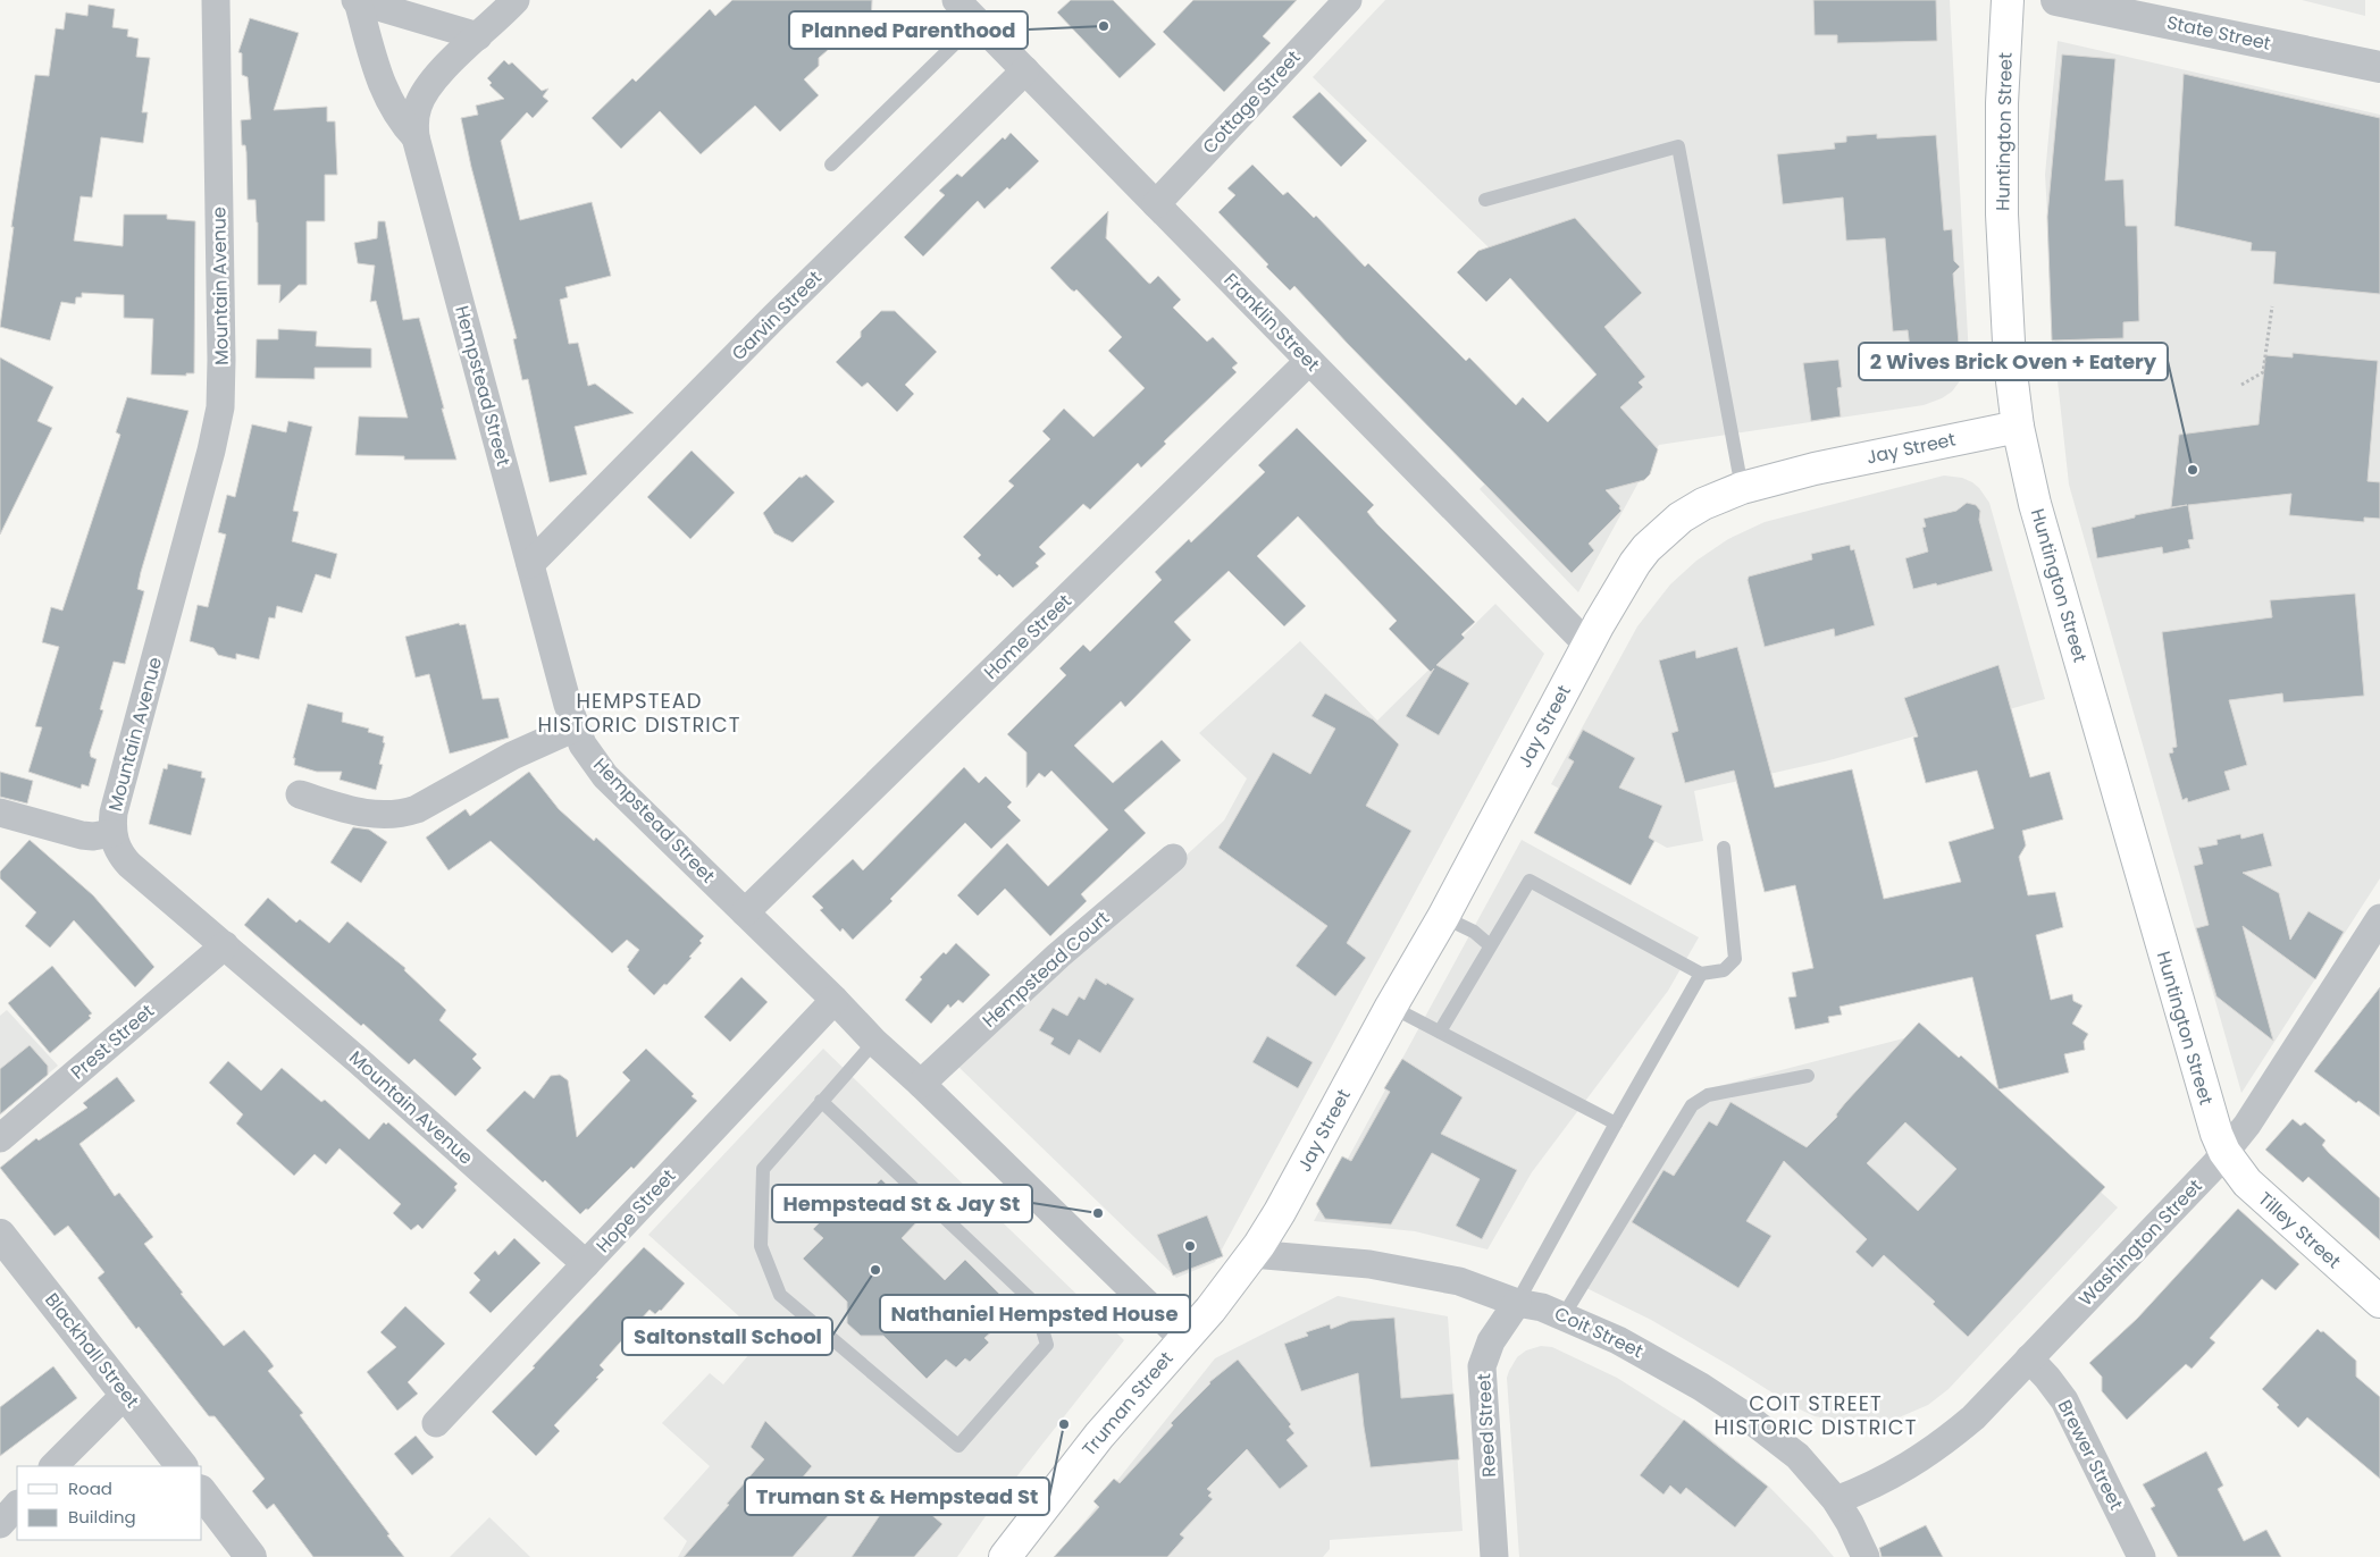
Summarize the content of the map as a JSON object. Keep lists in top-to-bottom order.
{
  "streets": {
    "main road": [
      "Huntington Street",
      "Jay Street",
      "Tilley Street",
      "Truman Street"
    ],
    "street": [
      "State Street",
      "Cottage Street",
      "Mountain Avenue",
      "Garvin Street",
      "Franklin Street",
      "Hempstead Street",
      "Home Street",
      "Hempstead Court",
      "Prest Street",
      "Hope Street",
      "Washington Street",
      "Coit Street",
      "Blackhall Street",
      "Reed Street",
      "Brewer Street"
    ]
  },
  "crossings": [
    ["Cottage Street", "Franklin Street"],
    ["Huntington Street", "Jay Street"],
    ["Huntington Street", "Tilley Street"],
    ["Huntington Street", "Washington Street"],
    ["Mountain Avenue", "Prest Street"],
    ["Mountain Avenue", "Hope Street"],
    ["Garvin Street", "Franklin Street"],
    ["Garvin Street", "Hempstead Street"],
    ["Franklin Street", "Jay Street"],
    ["Franklin Street", "Home Street"],
    ["Hempstead Street", "Home Street"],
    ["Hempstead Street", "Hempstead Court"],
    ["Hempstead Street", "Hope Street"],
    ["Hempstead Street", "Truman Street"],
    ["Jay Street", "Coit Street"],
    ["Jay Street", "Truman Street"],
    ["Tilley Street", "Washington Street"],
    ["Washington Street", "Coit Street"],
    ["Washington Street", "Brewer Street"],
    ["Coit Street", "Truman Street"],
    ["Coit Street", "Reed Street"]
  ],
  "districts": ["HEMPSTEAD HISTORIC DISTRICT", "COIT STREET HISTORIC DISTRICT"],
  "places": [
    "Planned Parenthood",
    "2 Wives Brick Oven + Eatery",
    "Hempstead St & Jay St",
    "Nathaniel Hempsted House",
    "Saltonstall School",
    "Truman St & Hempstead St"
  ],
  "legend": ["Road", "Building"]
}
